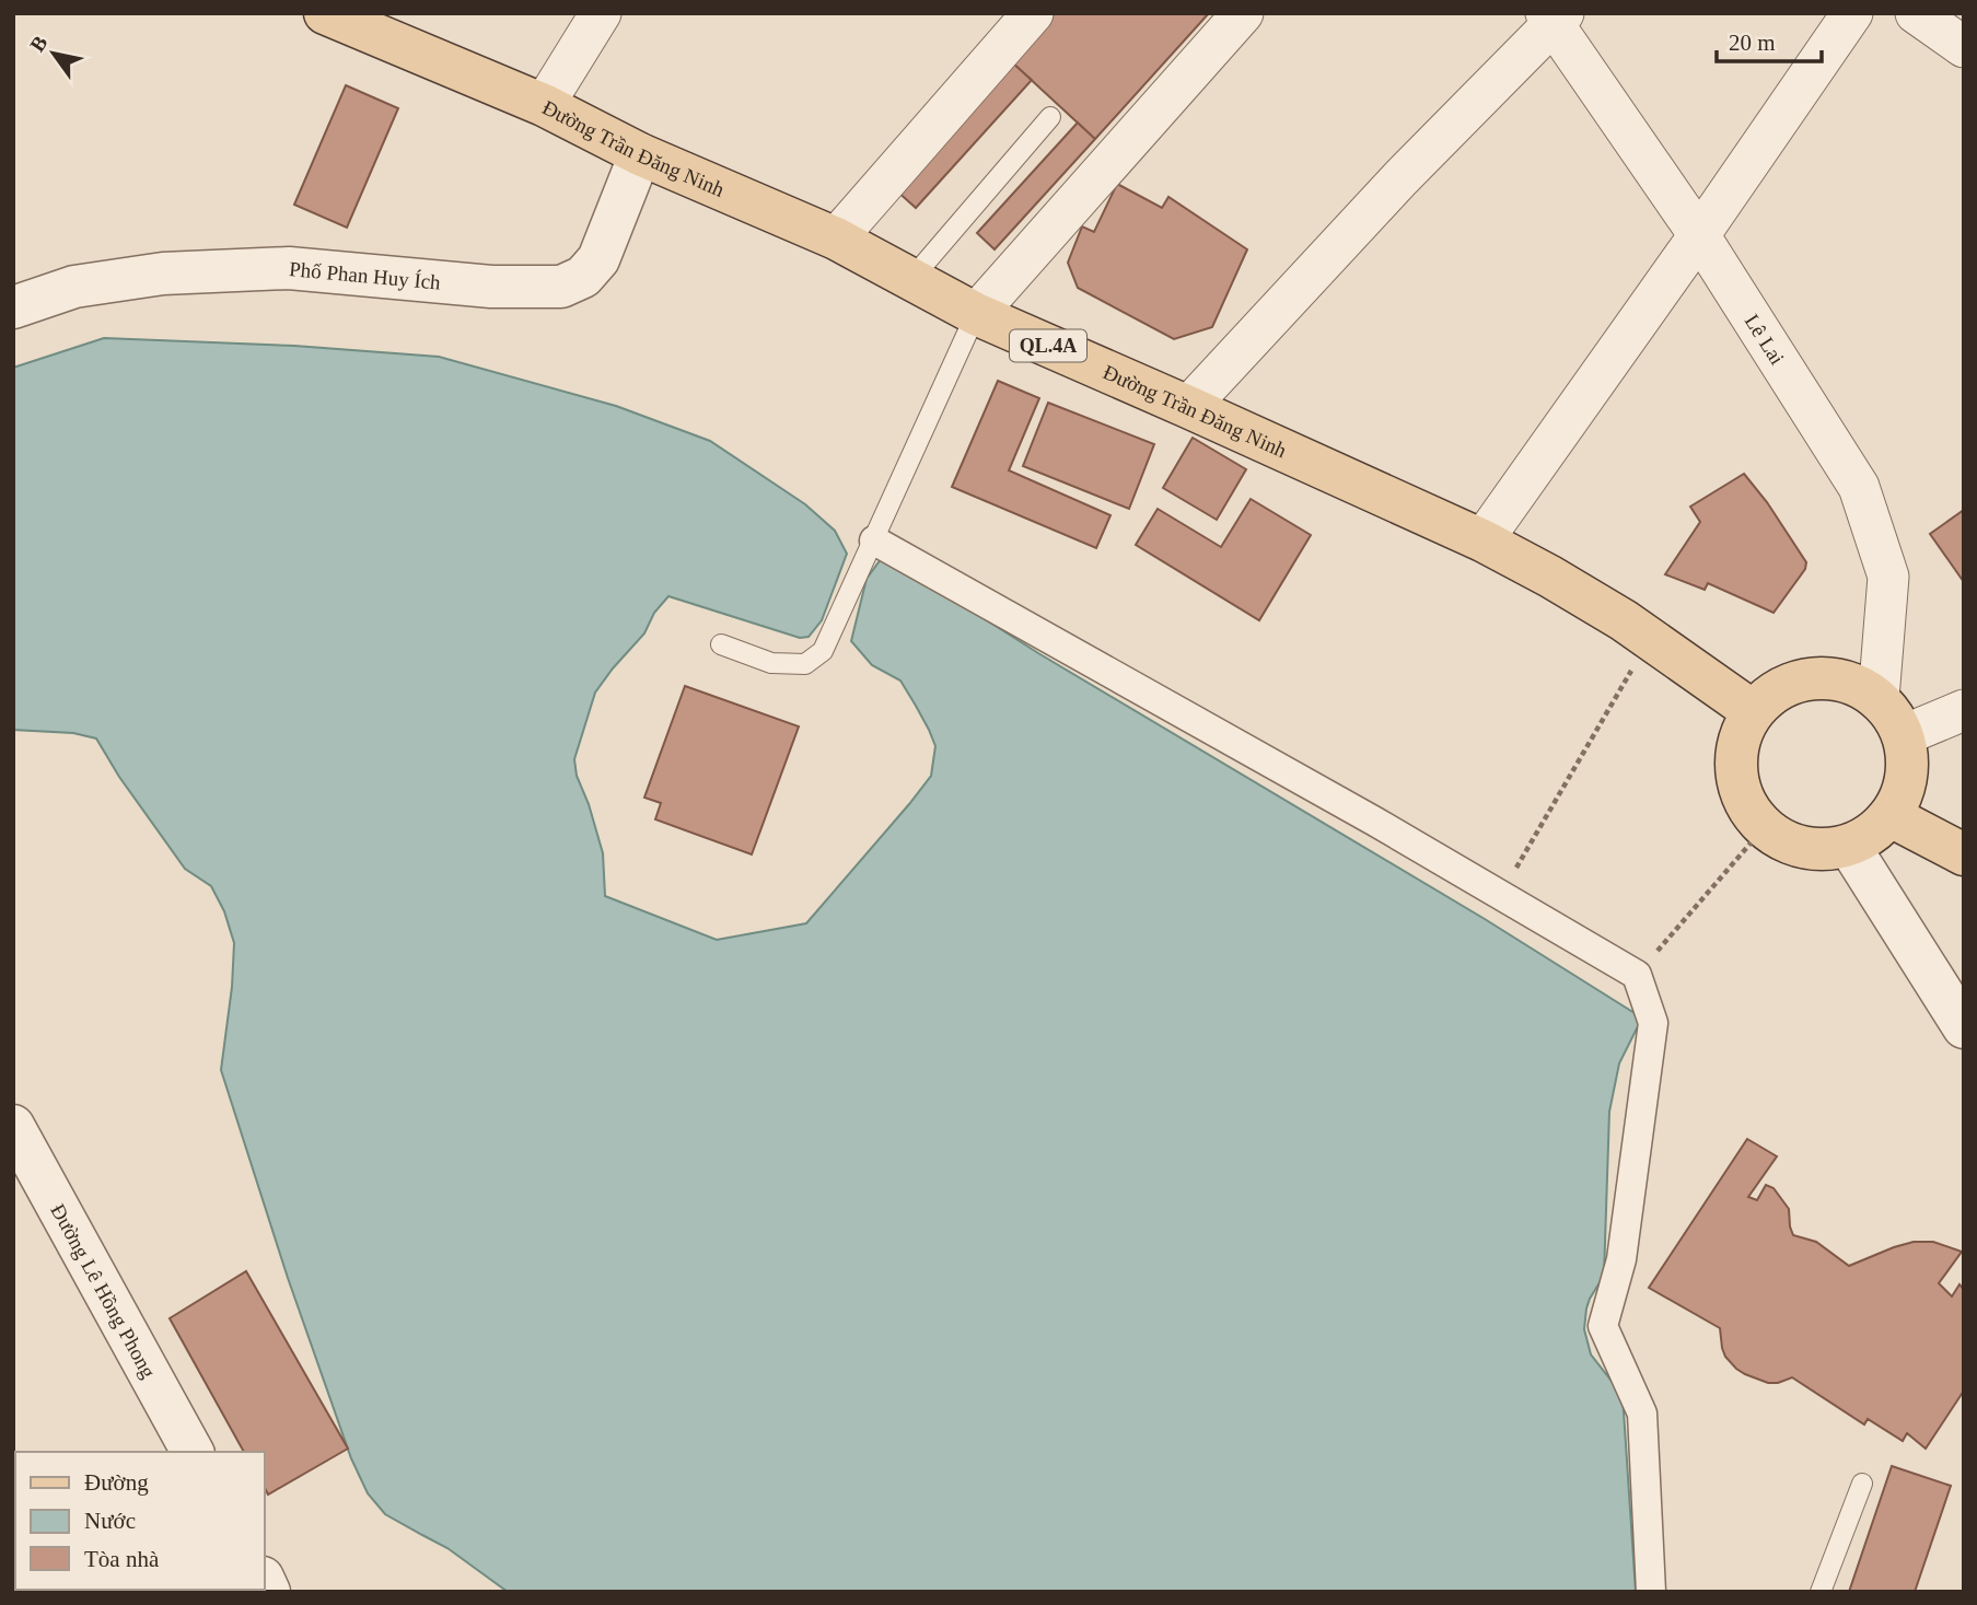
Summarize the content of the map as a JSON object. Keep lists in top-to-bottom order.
{
  "streets": {
    "main road": ["Đường Trần Đăng Ninh", "QL.4A"],
    "street": ["Phố Phan Huy Ích", "Lê Lai", "Đường Lê Hồng Phong"]
  },
  "crossings": [
    ["Đường Trần Đăng Ninh", "Phố Phan Huy Ích"],
    ["Đường Trần Đăng Ninh", "Lê Lai"]
  ],
  "legend": ["Đường", "Nước", "Tòa nhà"],
  "scale_bar": "20 m",
  "north": "top left"
}
